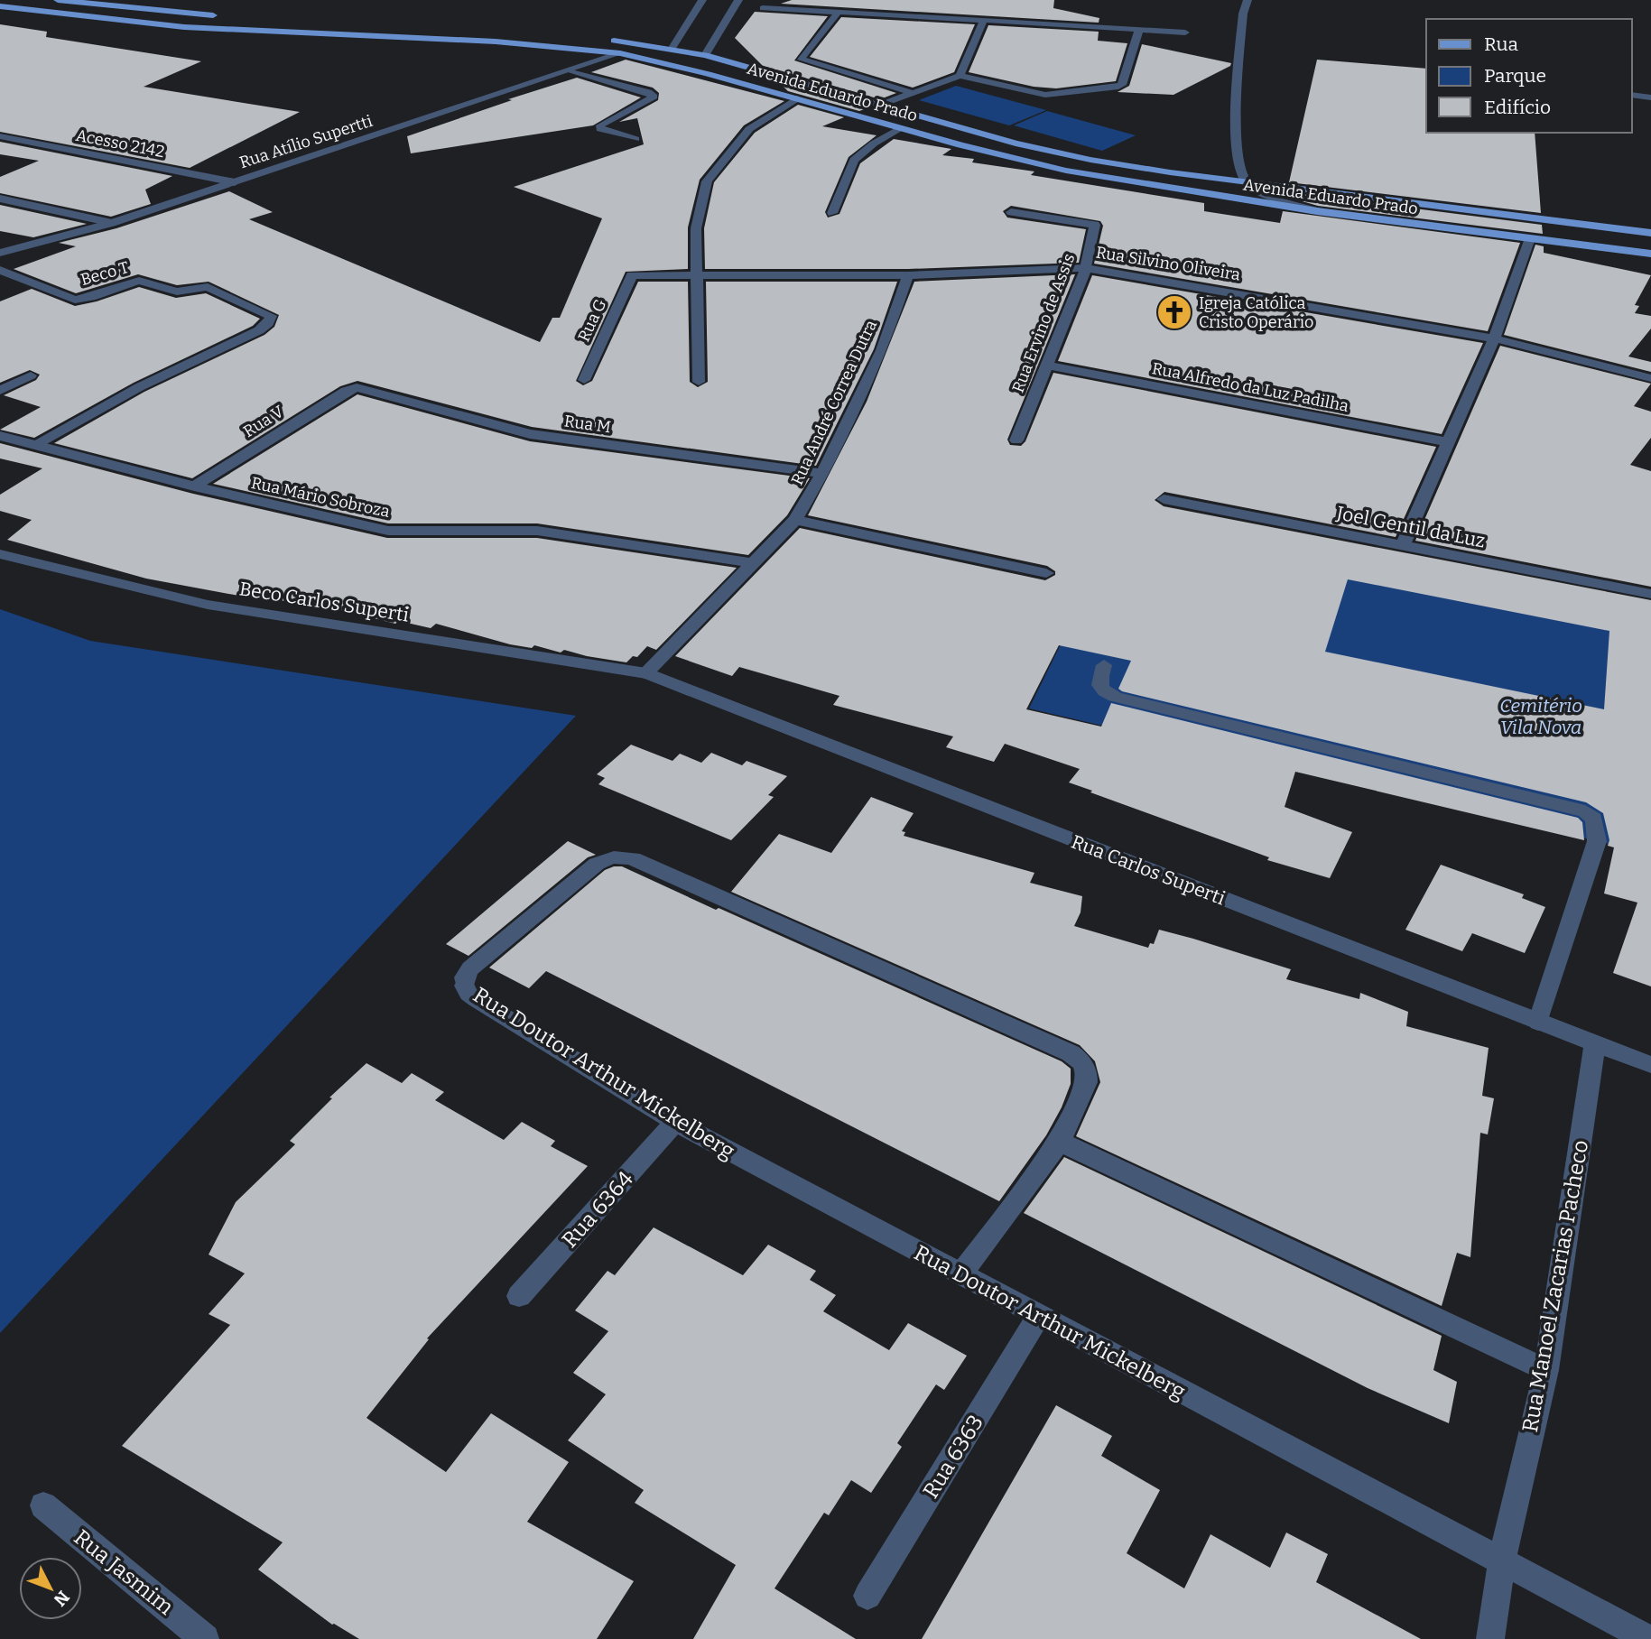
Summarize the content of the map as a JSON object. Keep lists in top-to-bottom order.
{
  "streets": {
    "main road": ["Avenida Eduardo Prado"],
    "street": [
      "Rua Atílio Supertti",
      "Acesso 2142",
      "Rua Silvino Oliveira",
      "Beco T",
      "Rua G",
      "Rua Ervino de Assis",
      "Rua Alfredo da Luz Padilha",
      "Rua André Correa Dutra",
      "Rua V",
      "Rua M",
      "Rua Mário Sobroza",
      "Joel Gentil da Luz",
      "Beco Carlos Superti",
      "Rua Carlos Superti",
      "Rua Doutor Arthur Mickelberg",
      "Rua 6364",
      "Rua Manoel Zacarias Pacheco",
      "Rua 6363",
      "Rua Jasmim"
    ]
  },
  "crossings": [
    ["Avenida Eduardo Prado", "Rua Atílio Supertti"],
    ["Rua Atílio Supertti", "Acesso 2142"],
    ["Rua Silvino Oliveira", "Rua G"],
    ["Rua Silvino Oliveira", "Rua Ervino de Assis"],
    ["Rua Silvino Oliveira", "Rua André Correa Dutra"],
    ["Beco T", "Rua Mário Sobroza"],
    ["Rua Ervino de Assis", "Rua Alfredo da Luz Padilha"],
    ["Rua André Correa Dutra", "Rua M"],
    ["Rua André Correa Dutra", "Rua Mário Sobroza"],
    ["Rua André Correa Dutra", "Beco Carlos Superti"],
    ["Rua André Correa Dutra", "Rua Carlos Superti"],
    ["Rua V", "Rua M"],
    ["Rua V", "Rua Mário Sobroza"],
    ["Beco Carlos Superti", "Rua Carlos Superti"],
    ["Rua Carlos Superti", "Rua Manoel Zacarias Pacheco"],
    ["Rua Doutor Arthur Mickelberg", "Rua 6364"],
    ["Rua Doutor Arthur Mickelberg", "Rua Manoel Zacarias Pacheco"],
    ["Rua Doutor Arthur Mickelberg", "Rua 6363"]
  ],
  "parks": ["Cemitério Vila Nova"],
  "places": {
    "church": ["Igreja Católica Cristo Operário"]
  },
  "legend": ["Rua", "Parque", "Edifício"],
  "north": "bottom right"
}
